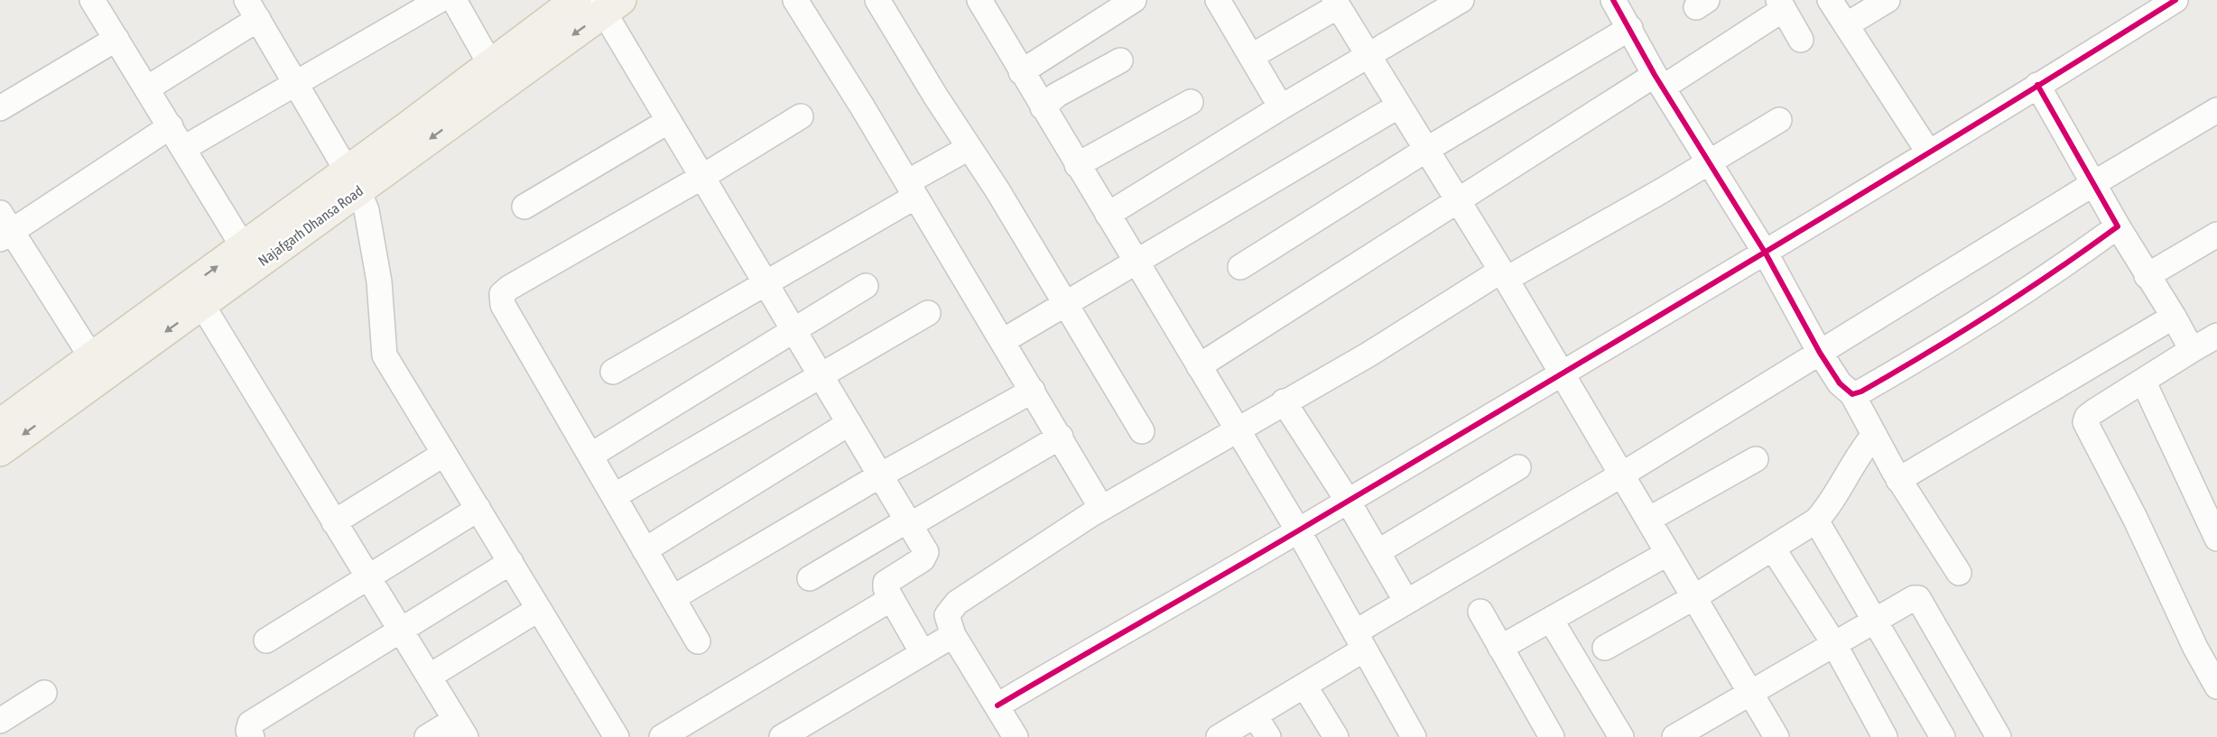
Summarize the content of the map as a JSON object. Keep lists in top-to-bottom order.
{
  "streets": {
    "main road": ["Najafgarh Dhansa Road"]
  }
}
